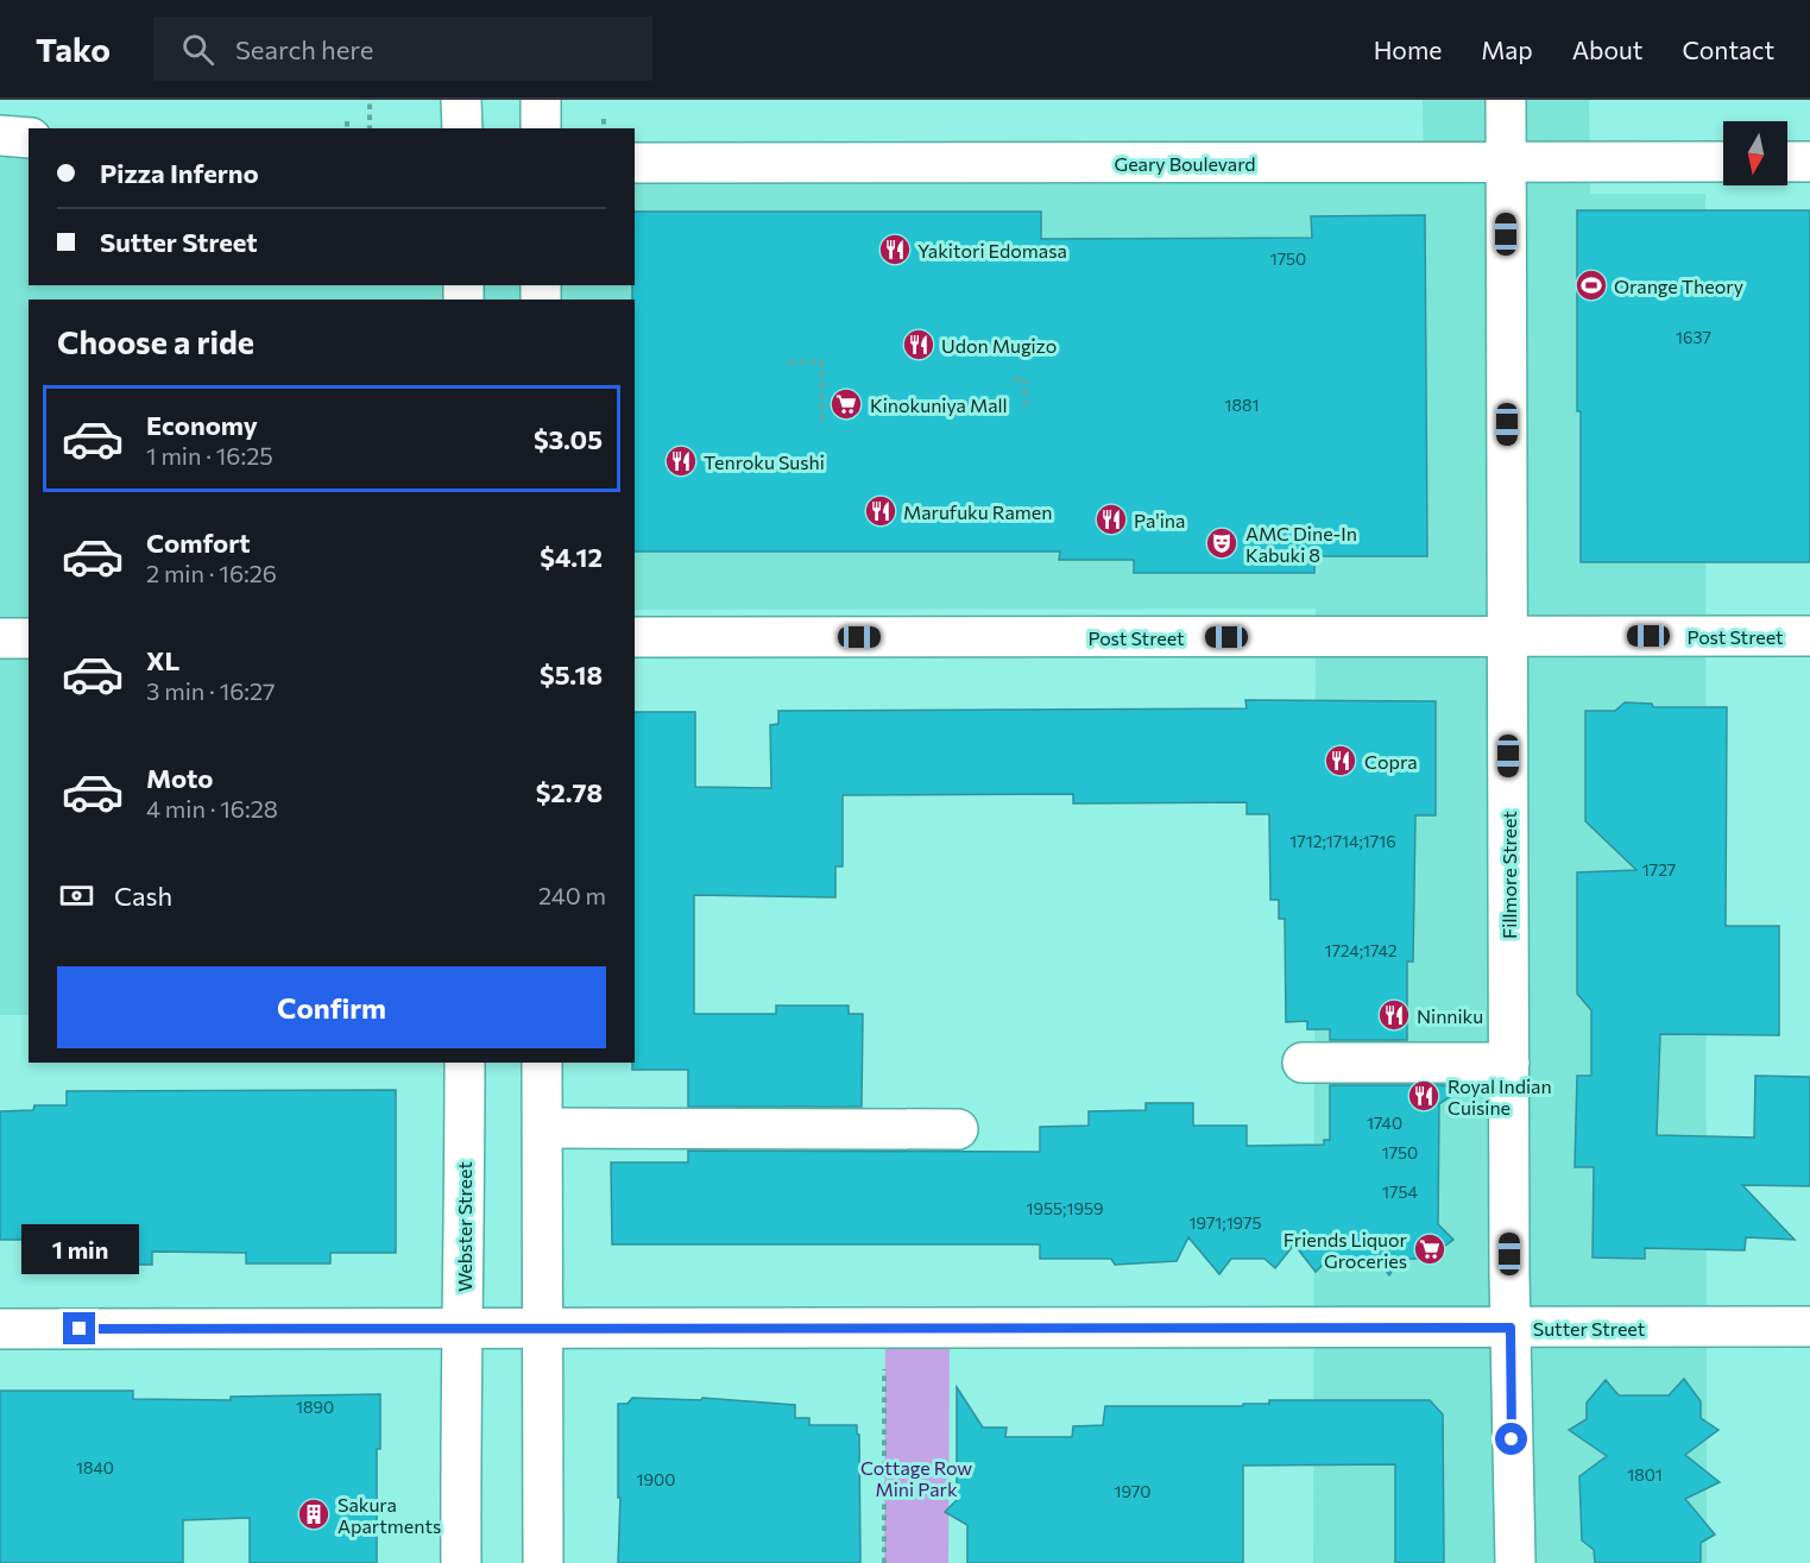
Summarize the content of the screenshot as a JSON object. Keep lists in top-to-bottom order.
{
  "streets": {
    "street": [
      "Geary Boulevard",
      "Post Street",
      "Fillmore Street",
      "Webster Street",
      "Sutter Street"
    ]
  },
  "crossings": [
    ["Geary Boulevard", "Fillmore Street"],
    ["Post Street", "Fillmore Street"],
    ["Fillmore Street", "Sutter Street"],
    ["Webster Street", "Sutter Street"]
  ],
  "parks": ["Cottage Row Mini Park"],
  "places": {
    "restaurant": [
      "Yakitori Edomasa",
      "Udon Mugizo",
      "Tenroku Sushi",
      "Marufuku Ramen",
      "Pa'ina",
      "Copra",
      "Ninniku",
      "Royal Indian Cuisine"
    ],
    "sports": ["Orange Theory"],
    "supermarket": ["Kinokuniya Mall", "Friends Liquor Groceries"],
    "theatre": ["AMC Dine-In Kabuki 8"],
    "building": ["Sakura Apartments"]
  },
  "house_numbers": [
    "1750",
    "1637",
    "1881",
    "1712;1714;1716",
    "1727",
    "1724;1742",
    "1740",
    "1750",
    "1754",
    "1955;1959",
    "1971;1975",
    "1890",
    "1840",
    "1801",
    "1900",
    "1970"
  ],
  "north": "bottom",
  "page": {
    "header": "Tako",
    "search": "Search here",
    "nav": [
      "Home",
      "Map",
      "About",
      "Contact"
    ],
    "banner": ["Pizza Inferno", "Sutter Street"],
    "heading": "Choose a ride",
    "list": [
      {
        "name": "Economy",
        "note": "1 min · 16:25",
        "value": "$3.05"
      },
      {
        "name": "Comfort",
        "note": "2 min · 16:26",
        "value": "$4.12"
      },
      {
        "name": "XL",
        "note": "3 min · 16:27",
        "value": "$5.18"
      },
      {
        "name": "Moto",
        "note": "4 min · 16:28",
        "value": "$2.78"
      }
    ],
    "pay": ["Cash", "240 m"],
    "buttons": "Confirm",
    "bubble": "1 min"
  }
}
